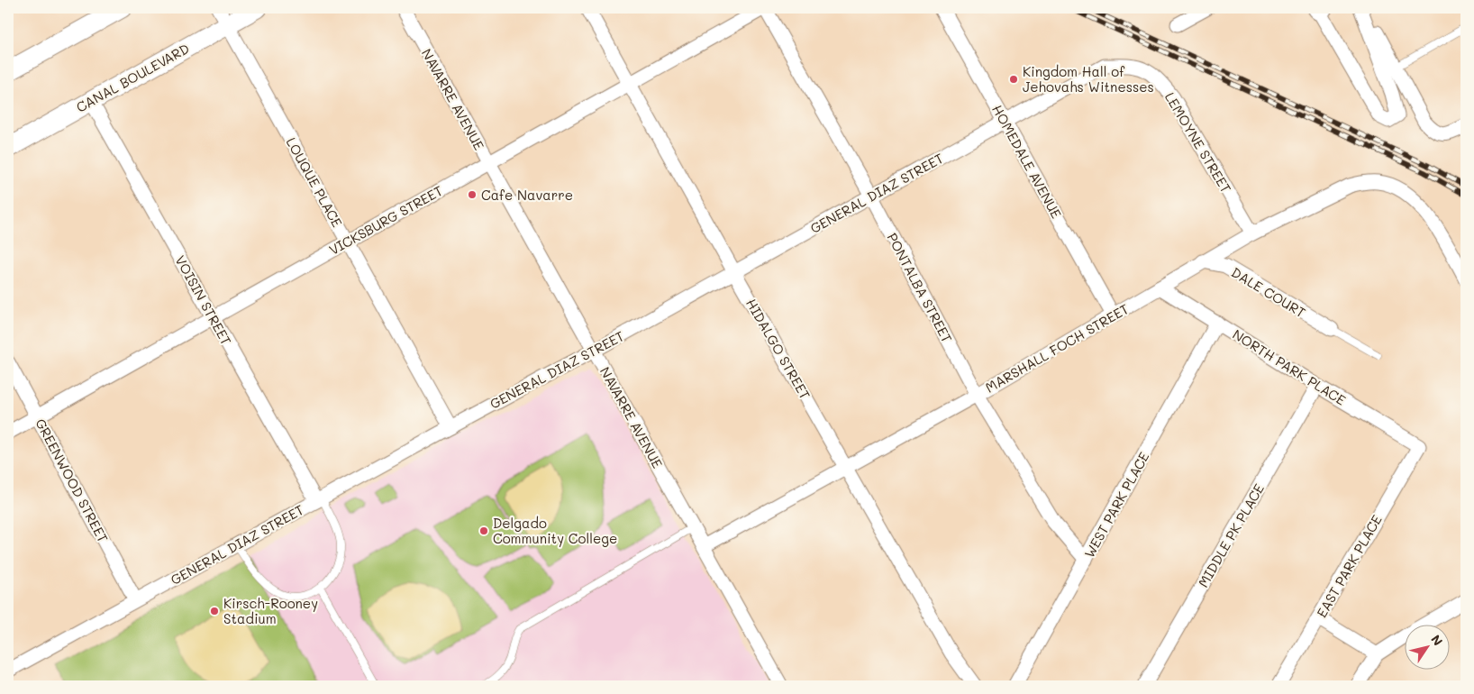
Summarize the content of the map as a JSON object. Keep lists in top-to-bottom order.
{
  "streets": {
    "main road": ["CANAL BOULEVARD"],
    "street": [
      "NAVARRE AVENUE",
      "LEMOYNE STREET",
      "HOMEDALE AVENUE",
      "LOUQUE PLACE",
      "GENERAL DIAZ STREET",
      "VICKSBURG STREET",
      "PONTALBA STREET",
      "DALE COURT",
      "VOISIN STREET",
      "MARSHALL FOCH STREET",
      "HIDALGO STREET",
      "NORTH PARK PLACE",
      "GREENWOOD STREET",
      "WEST PARK PLACE",
      "MIDDLE PK PLACE",
      "EAST PARK PLACE"
    ]
  },
  "crossings": [
    ["CANAL BOULEVARD", "LOUQUE PLACE"],
    ["CANAL BOULEVARD", "VOISIN STREET"],
    ["NAVARRE AVENUE", "GENERAL DIAZ STREET"],
    ["NAVARRE AVENUE", "VICKSBURG STREET"],
    ["NAVARRE AVENUE", "MARSHALL FOCH STREET"],
    ["LEMOYNE STREET", "GENERAL DIAZ STREET"],
    ["LEMOYNE STREET", "MARSHALL FOCH STREET"],
    ["HOMEDALE AVENUE", "GENERAL DIAZ STREET"],
    ["HOMEDALE AVENUE", "MARSHALL FOCH STREET"],
    ["LOUQUE PLACE", "GENERAL DIAZ STREET"],
    ["LOUQUE PLACE", "VICKSBURG STREET"],
    ["GENERAL DIAZ STREET", "PONTALBA STREET"],
    ["GENERAL DIAZ STREET", "VOISIN STREET"],
    ["GENERAL DIAZ STREET", "HIDALGO STREET"],
    ["GENERAL DIAZ STREET", "GREENWOOD STREET"],
    ["VICKSBURG STREET", "PONTALBA STREET"],
    ["VICKSBURG STREET", "VOISIN STREET"],
    ["VICKSBURG STREET", "HIDALGO STREET"],
    ["VICKSBURG STREET", "GREENWOOD STREET"],
    ["PONTALBA STREET", "MARSHALL FOCH STREET"],
    ["PONTALBA STREET", "WEST PARK PLACE"],
    ["DALE COURT", "MARSHALL FOCH STREET"],
    ["MARSHALL FOCH STREET", "HIDALGO STREET"],
    ["MARSHALL FOCH STREET", "NORTH PARK PLACE"],
    ["NORTH PARK PLACE", "WEST PARK PLACE"],
    ["NORTH PARK PLACE", "MIDDLE PK PLACE"],
    ["NORTH PARK PLACE", "EAST PARK PLACE"]
  ],
  "places": [
    "Kingdom Hall of Jehovahs Witnesses",
    "Cafe Navarre",
    "Delgado Community College",
    "Kirsch-Rooney Stadium"
  ],
  "north": "top right"
}
